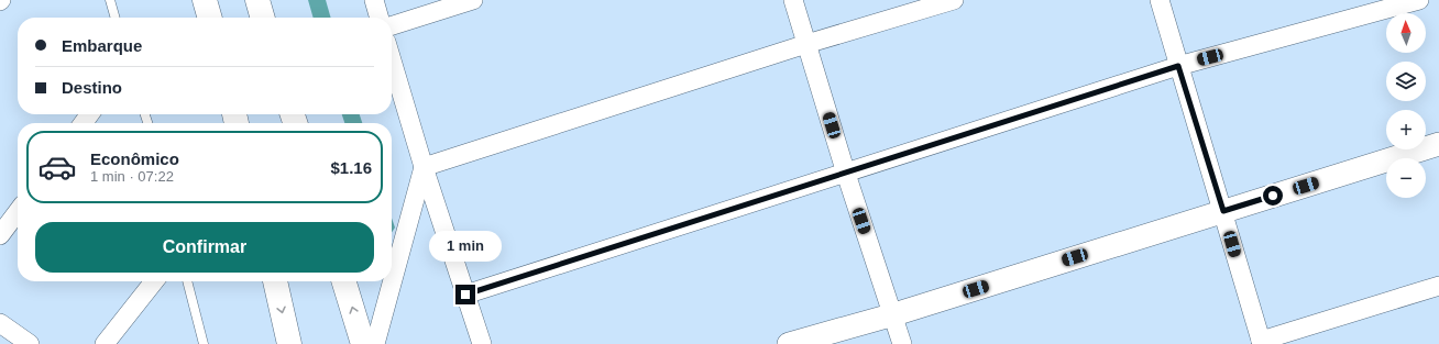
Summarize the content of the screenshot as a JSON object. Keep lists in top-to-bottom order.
{
  "north": "top",
  "page": {
    "map_buttons": ["+", "−"],
    "banner": ["Embarque", "Destino"],
    "list": [
      {
        "name": "Econômico",
        "note": "1 min · 07:22",
        "value": "$1.16"
      }
    ],
    "buttons": "Confirmar",
    "bubble": "1 min"
  }
}
